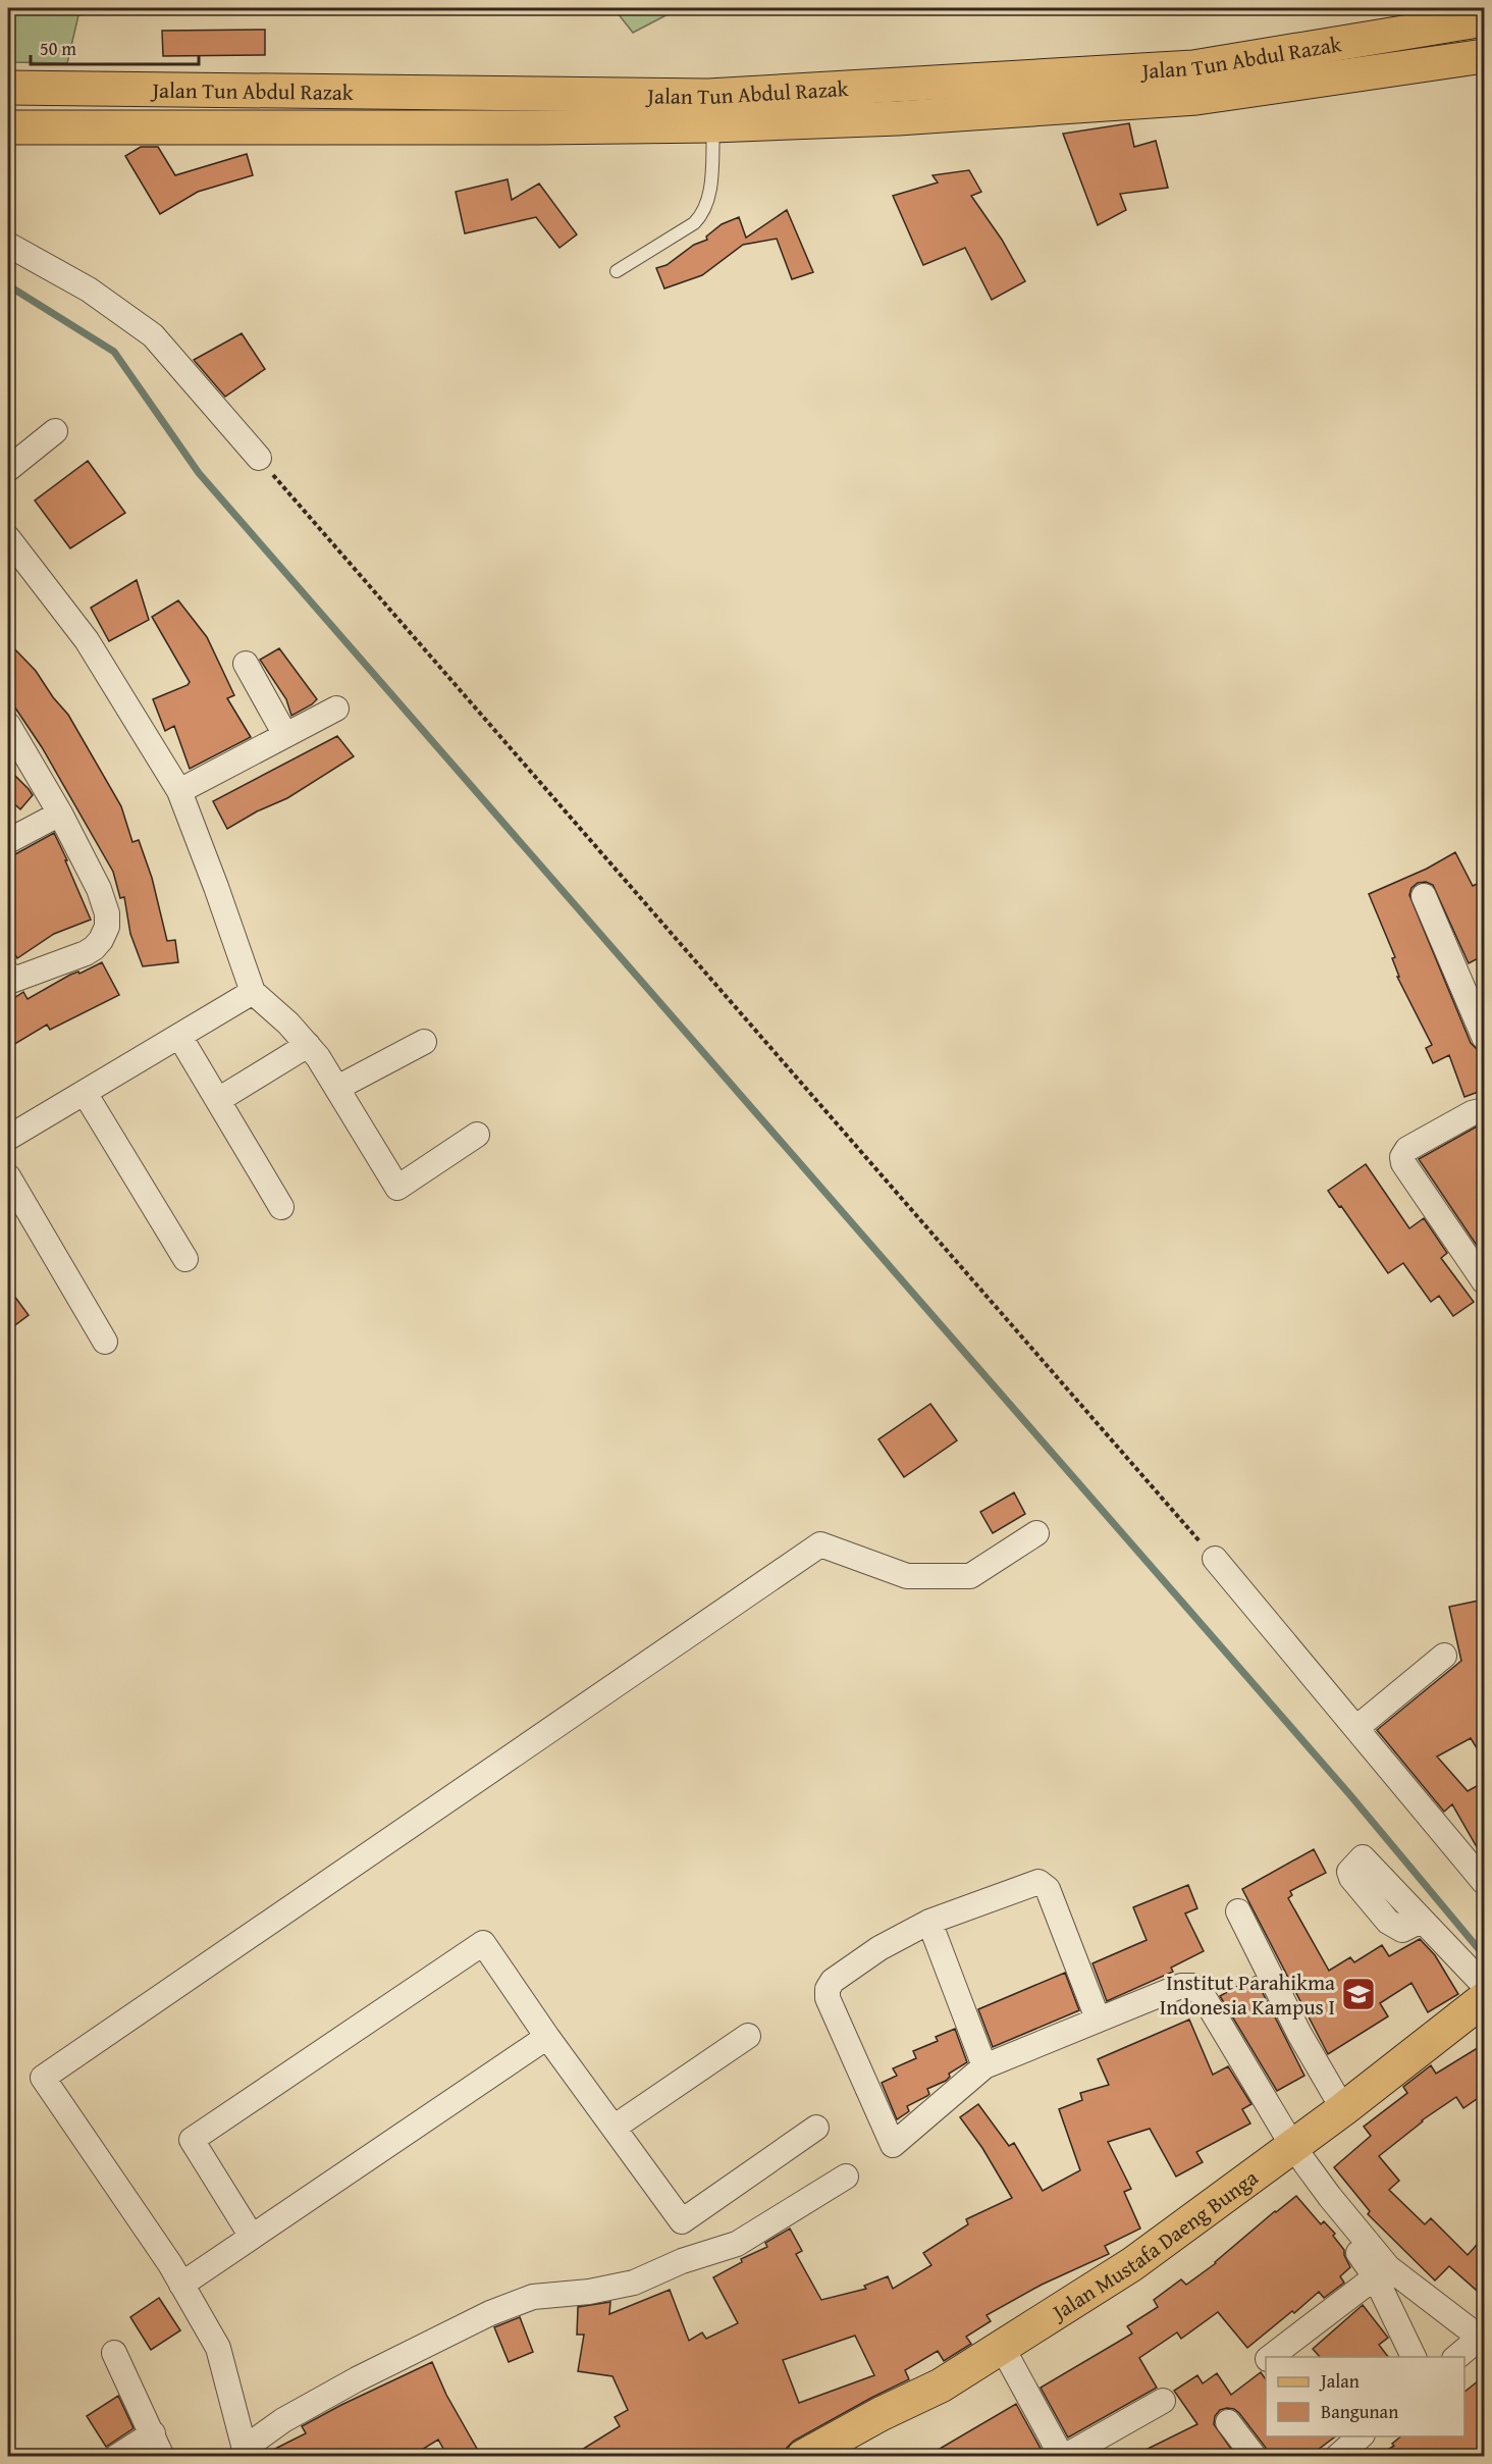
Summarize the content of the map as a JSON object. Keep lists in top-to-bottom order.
{
  "streets": {
    "main road": ["Jalan Tun Abdul Razak", "Jalan Mustafa Daeng Bunga"]
  },
  "places": {
    "school or university": ["Institut Parahikma Indonesia Kampus I"]
  },
  "legend": ["Jalan", "Bangunan"],
  "scale_bar": "50 m"
}
